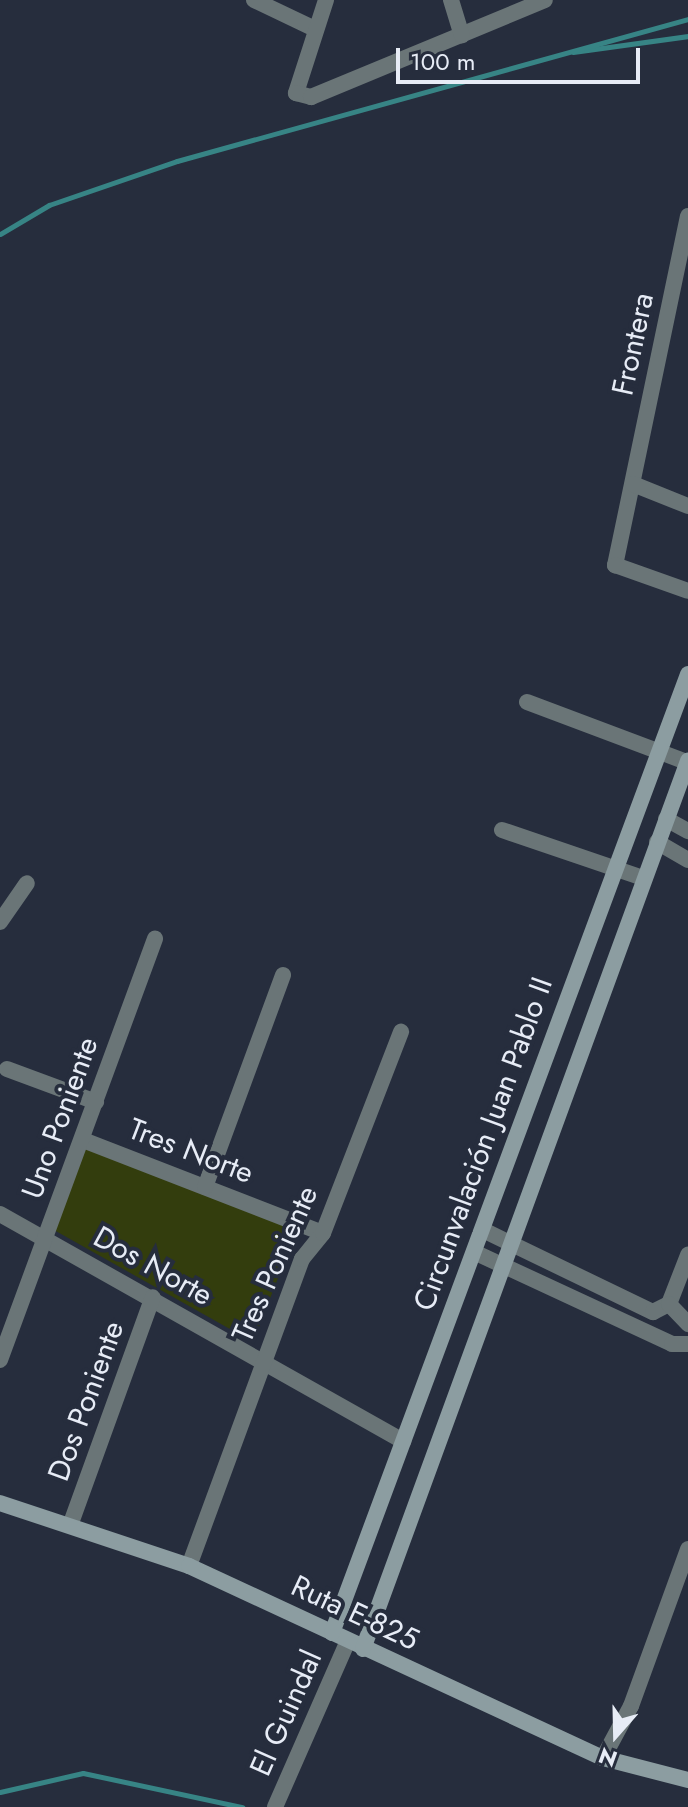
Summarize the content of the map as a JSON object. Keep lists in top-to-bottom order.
{
  "streets": {
    "street": [
      "Frontera",
      "Uno Poniente",
      "Circunvalación Juan Pablo II",
      "Tres Norte",
      "Tres Poniente",
      "Dos Norte",
      "Dos Poniente",
      "Ruta E-825",
      "El Guindal"
    ]
  },
  "crossings": [
    ["Uno Poniente", "Tres Norte"],
    ["Uno Poniente", "Dos Norte"],
    ["Circunvalación Juan Pablo II", "Dos Norte"],
    ["Circunvalación Juan Pablo II", "Ruta E-825"],
    ["Circunvalación Juan Pablo II", "El Guindal"],
    ["Tres Norte", "Tres Poniente"],
    ["Tres Poniente", "Dos Norte"],
    ["Tres Poniente", "Ruta E-825"],
    ["Dos Norte", "Dos Poniente"],
    ["Dos Poniente", "Ruta E-825"],
    ["Ruta E-825", "El Guindal"]
  ],
  "scale_bar": "100 m",
  "north": "bottom"
}
